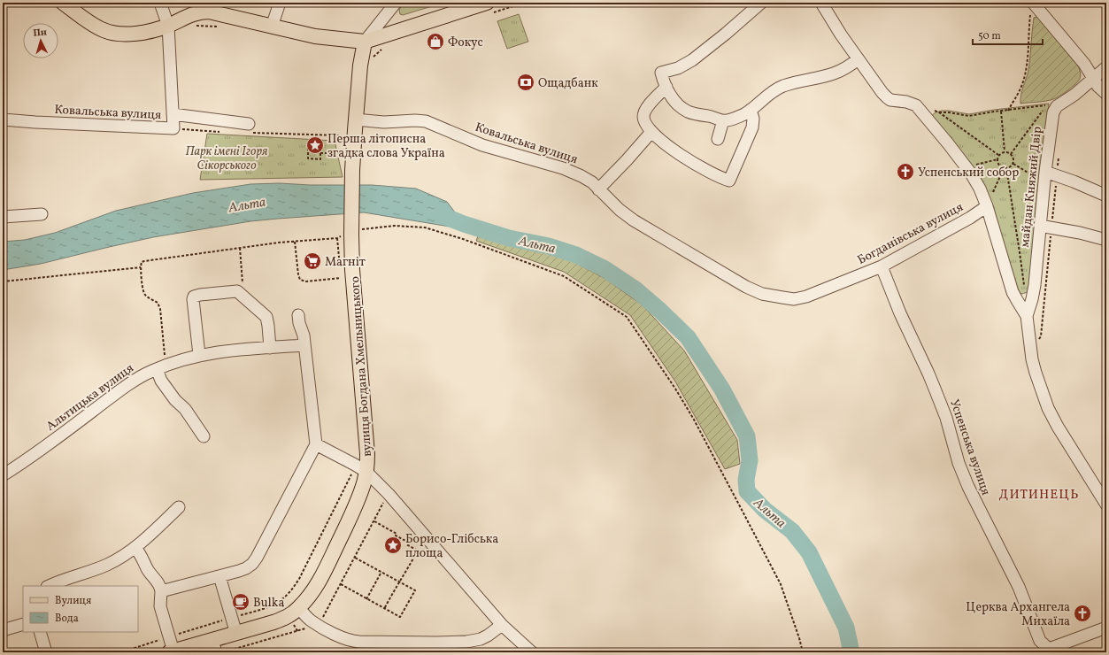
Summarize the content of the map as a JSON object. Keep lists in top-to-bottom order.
{
  "streets": {
    "main road": ["вулиця Богдана Хмельницького"],
    "street": [
      "Ковальська вулиця",
      "майдан Княжий Двір",
      "Богданівська вулиця",
      "Альтицька вулиця",
      "Успенська вулиця"
    ]
  },
  "crossings": [
    ["Ковальська вулиця", "Богданівська вулиця"],
    ["Ковальська вулиця", "вулиця Богдана Хмельницького"],
    ["Богданівська вулиця", "Успенська вулиця"]
  ],
  "districts": ["ДИТИНЕЦЬ"],
  "water": ["Альта"],
  "parks": ["Парк імені Ігоря Сікорського"],
  "places": {
    "shop": ["Фокус"],
    "bank": ["Ощадбанк"],
    "place": ["Перша літописна згадка слова Україна", "Борисо-Глібська площа"],
    "church": ["Успенський собор", "Церква Архангела Михаїла"],
    "supermarket": ["Магніт"],
    "cafe": ["Bulka"]
  },
  "legend": ["Вулиця", "Вода"],
  "scale_bar": "50 m",
  "north": "top"
}
